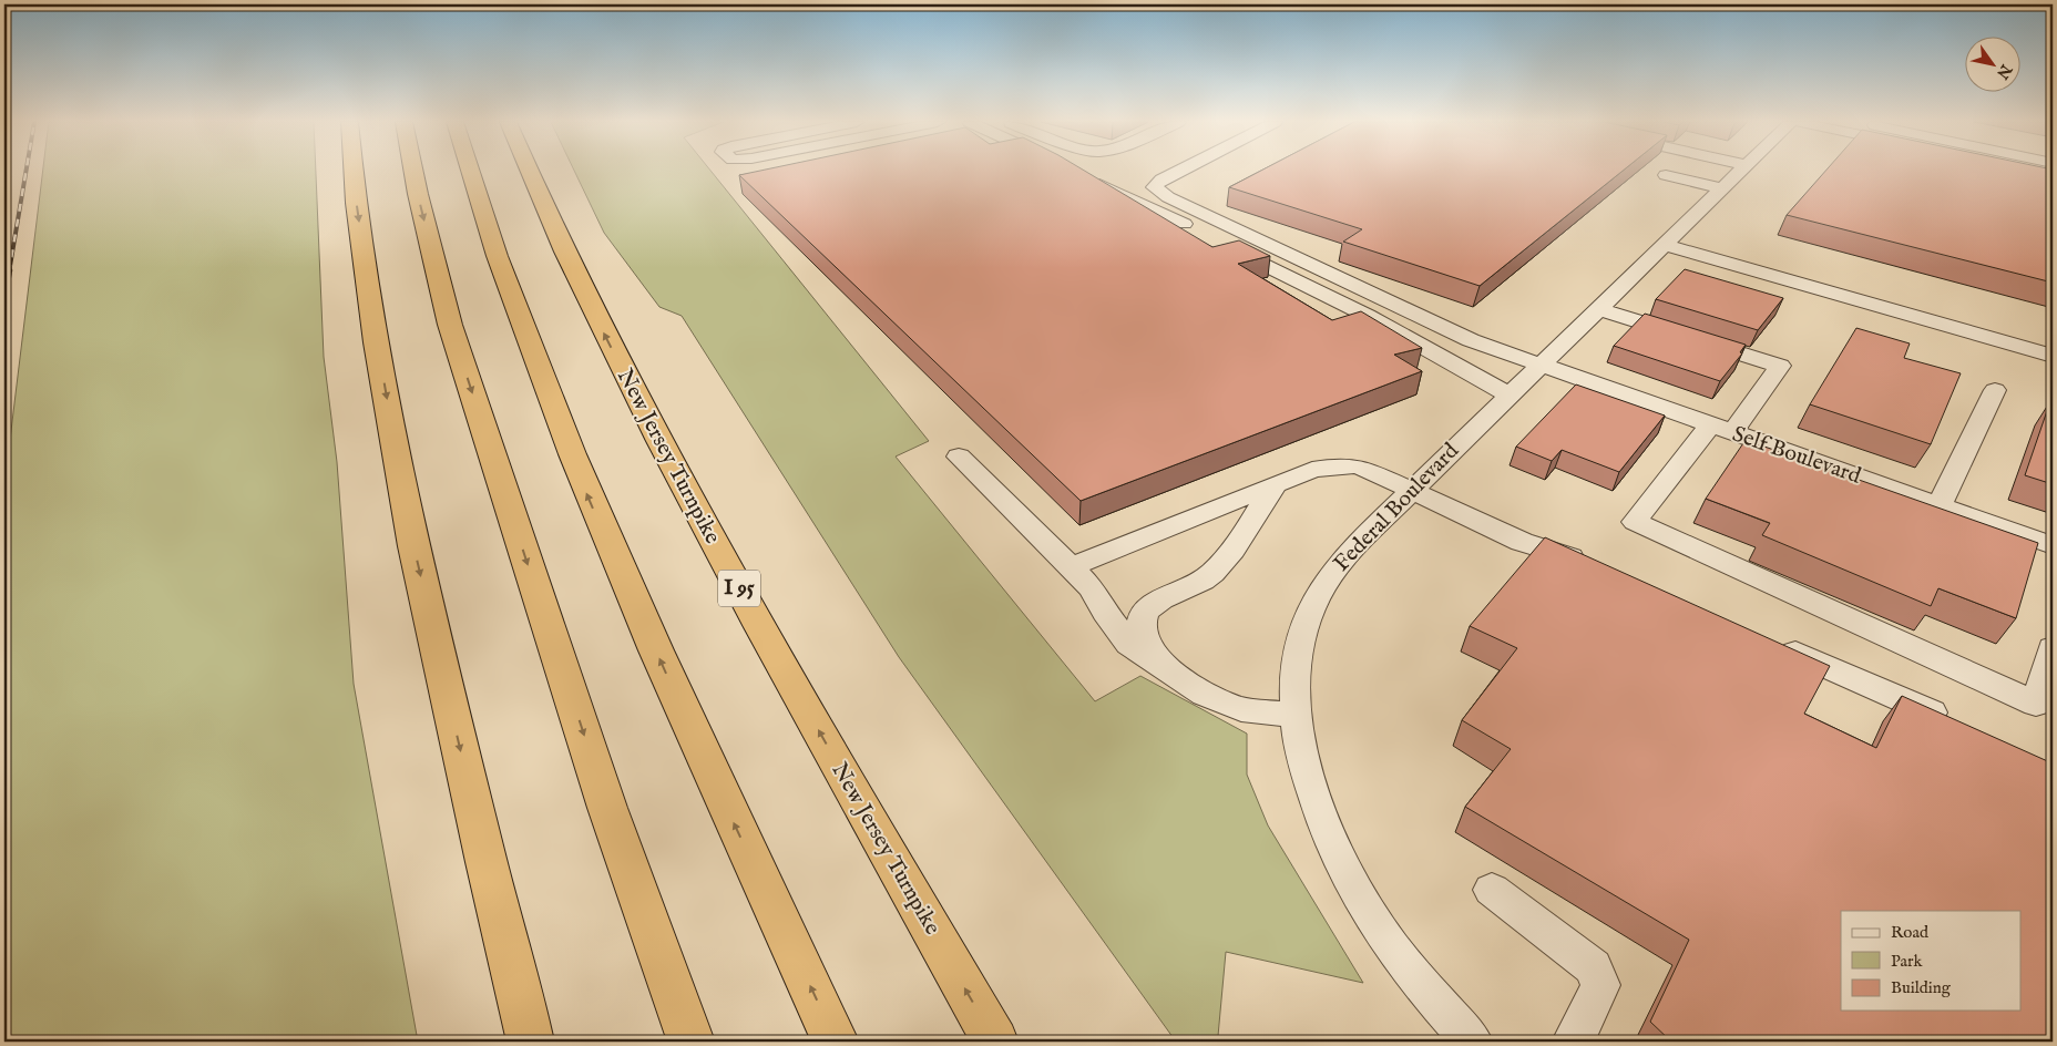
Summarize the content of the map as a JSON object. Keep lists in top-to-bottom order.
{
  "streets": {
    "highway": ["New Jersey Turnpike", "I 95"],
    "street": ["Self Boulevard", "Federal Boulevard"]
  },
  "crossings": [
    ["Self Boulevard", "Federal Boulevard"]
  ],
  "legend": ["Road", "Park", "Building"],
  "north": "bottom right"
}
